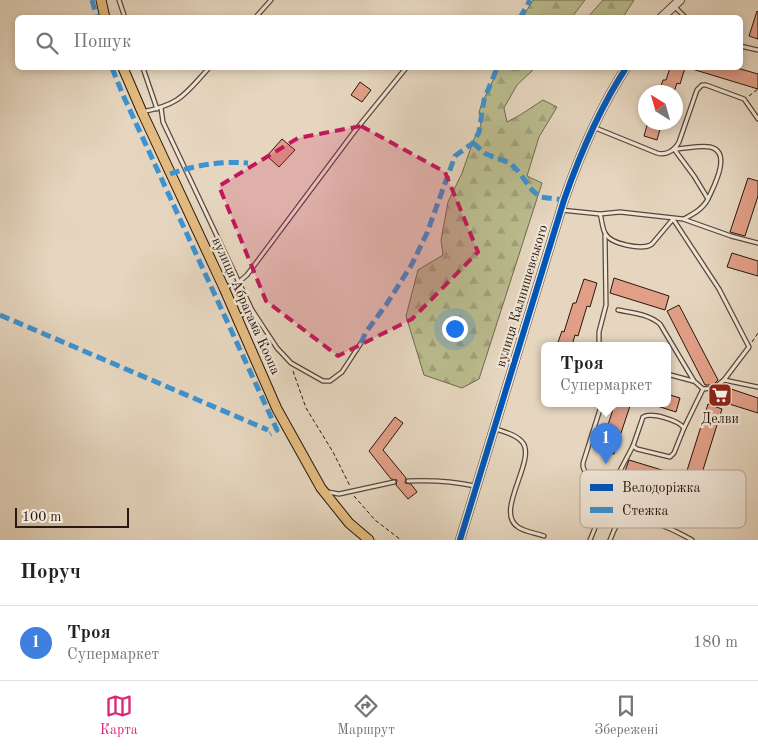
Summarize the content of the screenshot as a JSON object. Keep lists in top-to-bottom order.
{
  "streets": {
    "main road": ["вулиця Абрагама Коопа"],
    "street": ["вулиця Калнишевського"]
  },
  "places": {
    "supermarket": ["Делви"]
  },
  "legend": ["Велодоріжка", "Стежка"],
  "scale_bar": "100 m",
  "north": "top left",
  "page": {
    "search": "Пошук",
    "popup": ["Троя", "Супермаркет"],
    "pins": "1",
    "scale": "100 m",
    "heading": "Поруч",
    "list": [
      {
        "mark": "1",
        "name": "Троя",
        "note": "Супермаркет",
        "value": "180 m"
      }
    ],
    "nav": ["Карта", "Маршрут", "Збережені"]
  }
}
